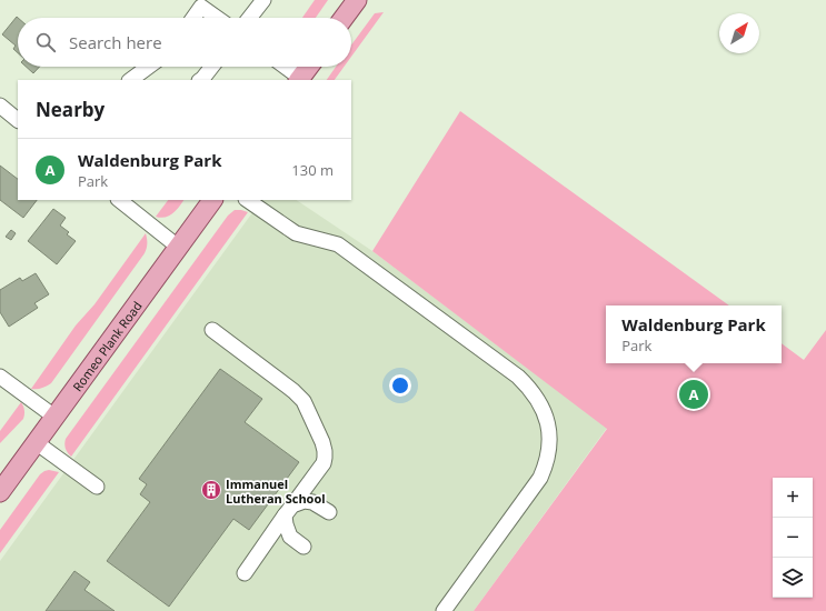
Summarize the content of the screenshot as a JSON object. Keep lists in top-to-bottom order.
{
  "streets": {
    "main road": ["Romeo Plank Road"]
  },
  "places": {
    "building": ["Immanuel Lutheran School"]
  },
  "north": "top right",
  "page": {
    "search": "Search here",
    "heading": "Nearby",
    "list": [
      {
        "mark": "A",
        "name": "Waldenburg Park",
        "note": "Park",
        "value": "130 m"
      }
    ],
    "popup": ["Waldenburg Park", "Park"],
    "pins": "A",
    "map_buttons": ["+", "−"]
  }
}
